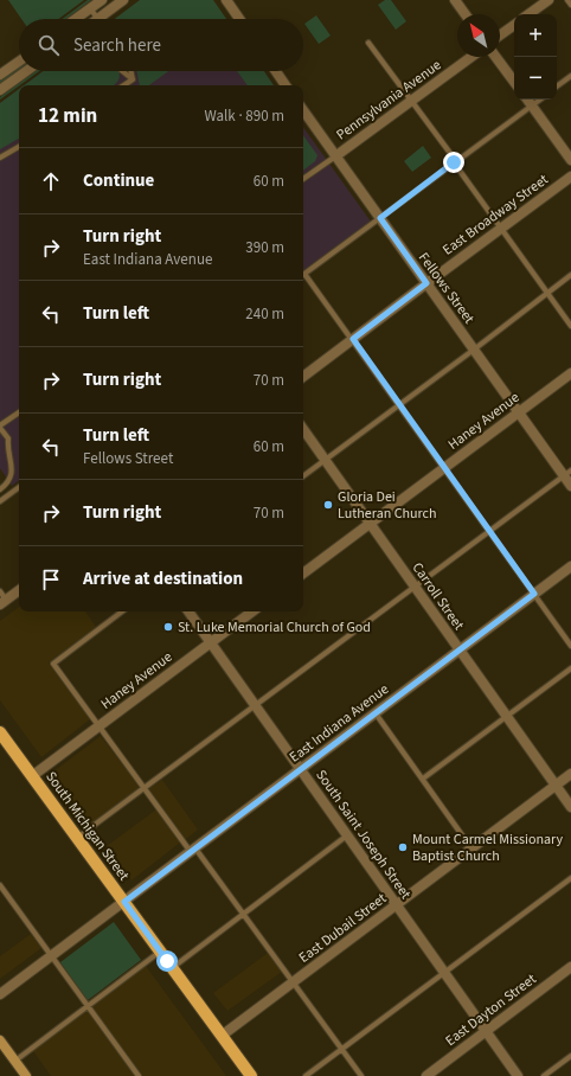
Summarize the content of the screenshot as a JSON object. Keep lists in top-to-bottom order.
{
  "streets": {
    "main road": ["South Michigan Street"],
    "street": [
      "Pennsylvania Avenue",
      "East Broadway Street",
      "Fellows Street",
      "Haney Avenue",
      "Carroll Street",
      "East Indiana Avenue",
      "South Saint Joseph Street",
      "East Dubail Street",
      "East Dayton Street"
    ]
  },
  "crossings": [
    ["Pennsylvania Avenue", "Fellows Street"],
    ["East Broadway Street", "Fellows Street"],
    ["Fellows Street", "Haney Avenue"],
    ["Haney Avenue", "Carroll Street"],
    ["Haney Avenue", "South Michigan Street"],
    ["Haney Avenue", "South Saint Joseph Street"],
    ["Carroll Street", "East Indiana Avenue"],
    ["Carroll Street", "East Dubail Street"],
    ["East Indiana Avenue", "South Michigan Street"],
    ["East Indiana Avenue", "South Saint Joseph Street"],
    ["South Michigan Street", "East Dubail Street"],
    ["South Saint Joseph Street", "East Dubail Street"],
    ["South Saint Joseph Street", "East Dayton Street"]
  ],
  "places": ["Gloria Dei Lutheran Church", "St. Luke Memorial Church of God", "Mount Carmel Missionary Baptist Church"],
  "north": "top left",
  "page": {
    "map_buttons": ["+", "−"],
    "search": "Search here",
    "heading": ["12 min", "Walk · 890 m"],
    "list": [
      ["Continue", "60 m"],
      ["Turn right", "East Indiana Avenue", "390 m"],
      ["Turn left", "240 m"],
      ["Turn right", "70 m"],
      ["Turn left", "Fellows Street", "60 m"],
      ["Turn right", "70 m"],
      "Arrive at destination"
    ]
  }
}
